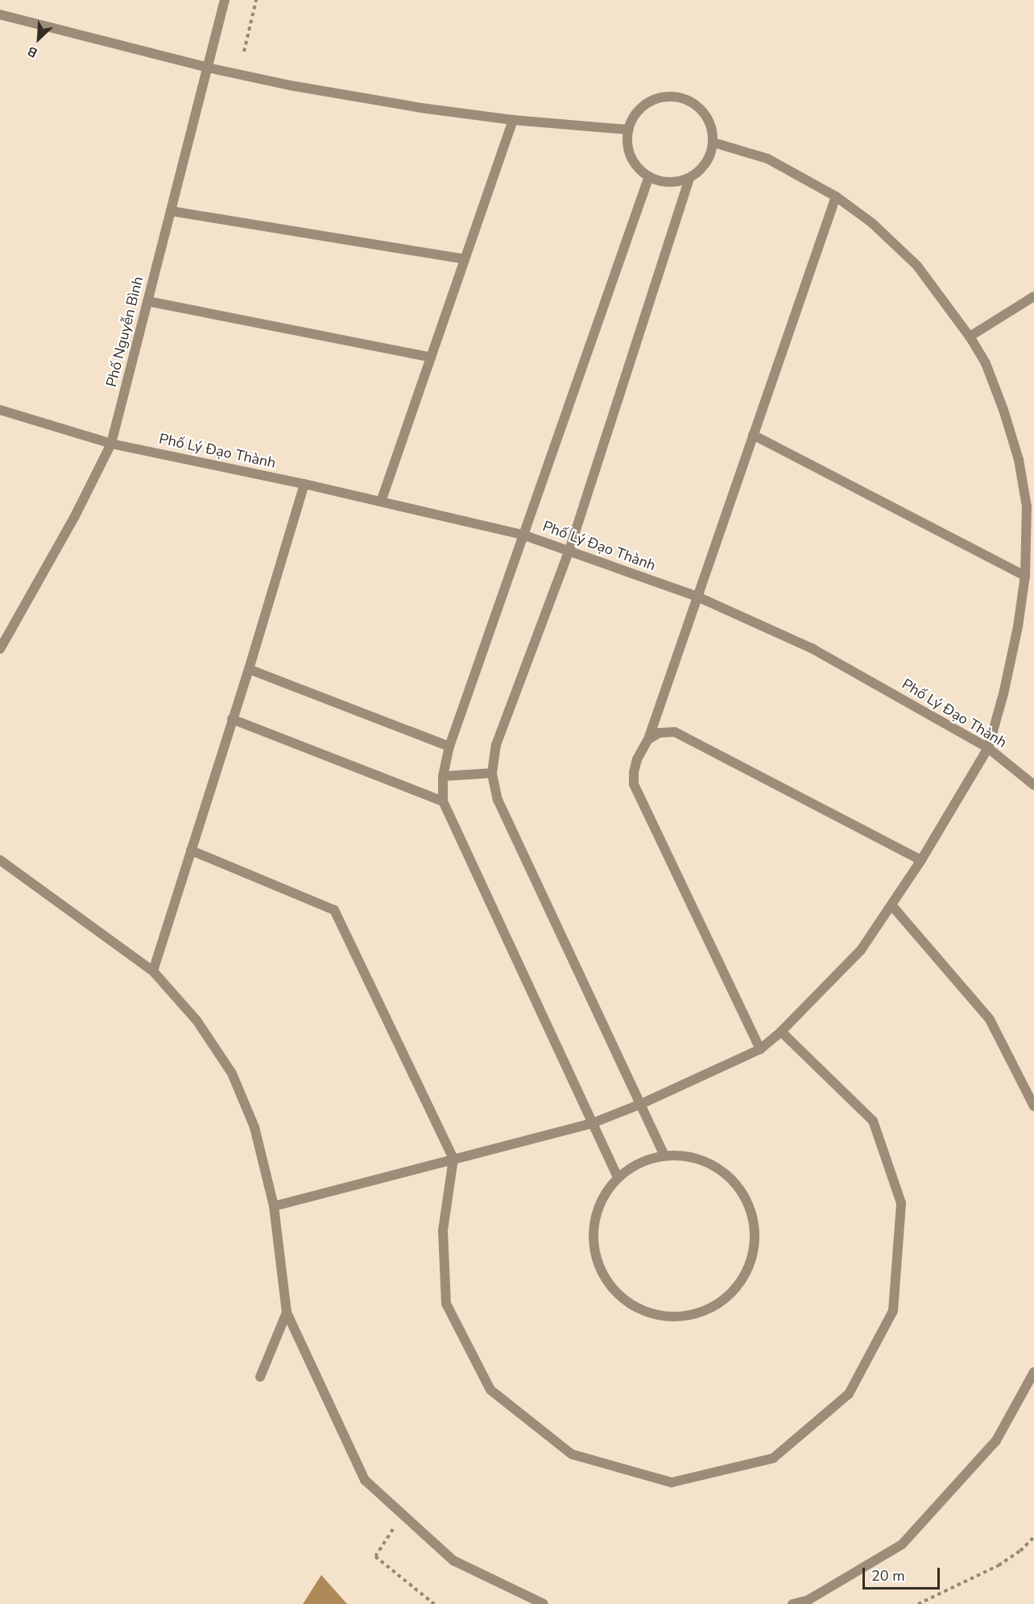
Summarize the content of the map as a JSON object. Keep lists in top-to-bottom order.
{
  "streets": {
    "street": ["Phố Nguyễn Bình", "Phố Lý Đạo Thành"]
  },
  "crossings": [
    ["Phố Nguyễn Bình", "Phố Lý Đạo Thành"]
  ],
  "scale_bar": "20 m",
  "north": "bottom left"
}
